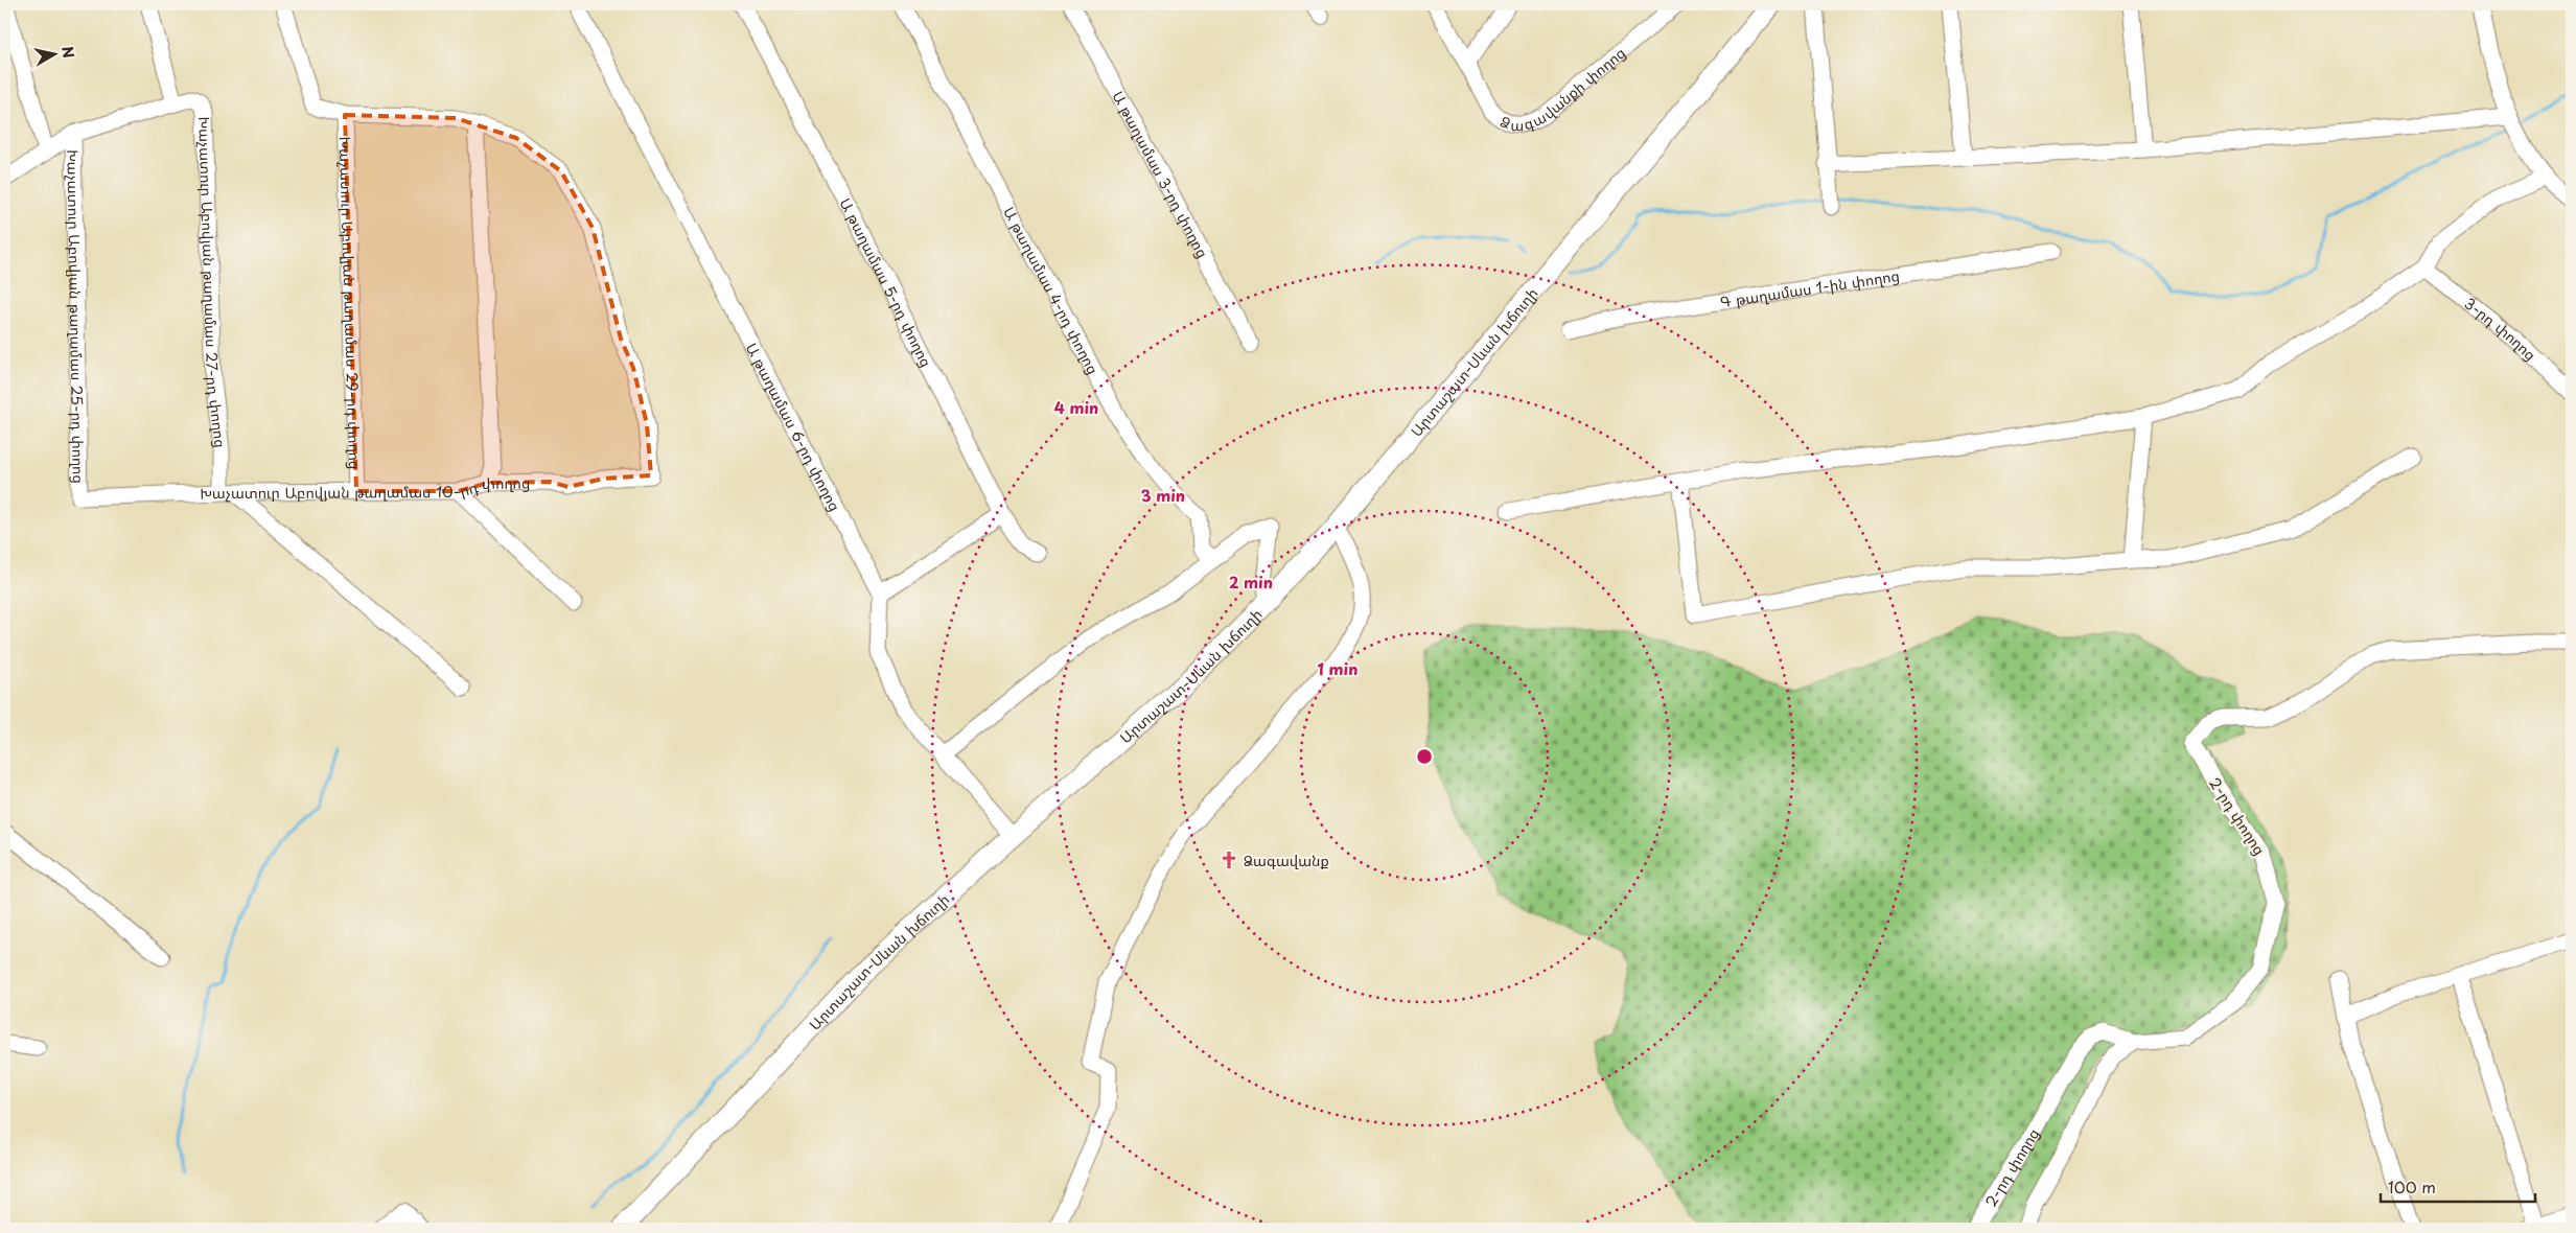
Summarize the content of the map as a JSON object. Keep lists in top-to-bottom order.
{
  "streets": {
    "main road": ["Արտաշատ-Սևան խճուղի"],
    "street": [
      "Ձագավանքի փողոց",
      "Ա թաղամաս 3-րդ փողոց",
      "Խաչատուր Աբովյան թաղամաս 27-րդ փողոց",
      "Ա թաղամաս 5-րդ փողոց",
      "Ա թաղամաս 4-րդ փողոց",
      "Գ թաղամաս 1-ին փողոց",
      "Խաչատուր Աբովյան թաղամաս 29-րդ փողոց",
      "Խաչատուր Աբովյան թաղամաս 25-րդ փողոց",
      "3-րդ փողոց",
      "Ա թաղամաս 6-րդ փողոց",
      "Խաչատուր Աբովյան թաղամաս 10-րդ փողոց",
      "2-րդ փողոց"
    ]
  },
  "crossings": [
    ["Խաչատուր Աբովյան թաղամաս 27-րդ փողոց", "Խաչատուր Աբովյան թաղամաս 10-րդ փողոց"],
    ["Խաչատուր Աբովյան թաղամաս 29-րդ փողոց", "Խաչատուր Աբովյան թաղամաս 10-րդ փողոց"],
    ["Խաչատուր Աբովյան թաղամաս 25-րդ փողոց", "Խաչատուր Աբովյան թաղամաս 10-րդ փողոց"],
    ["Արտաշատ-Սևան խճուղի", "Ա թաղամաս 6-րդ փողոց"]
  ],
  "places": {
    "church": ["Ձագավանք"]
  },
  "scale_bar": "100 m",
  "north": "right",
  "rings": [
    "4 min",
    "3 min",
    "2 min",
    "1 min"
  ]
}
